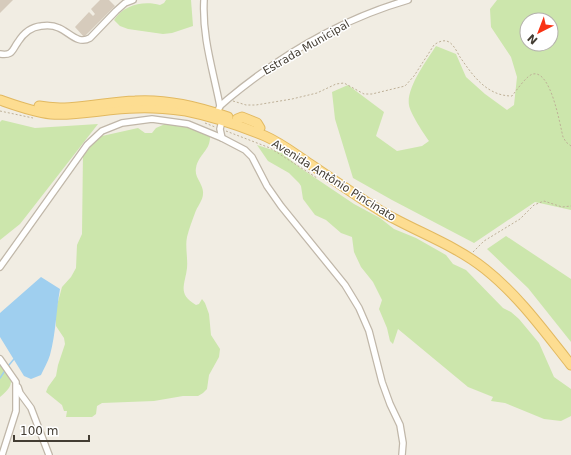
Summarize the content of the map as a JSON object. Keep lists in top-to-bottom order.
{
  "streets": {
    "main road": ["Avenida Antônio Pincinato"],
    "street": ["Estrada Municipal"]
  },
  "crossings": [
    ["Estrada Municipal", "Avenida Antônio Pincinato"]
  ],
  "scale_bar": "100 m",
  "north": "bottom left"
}
